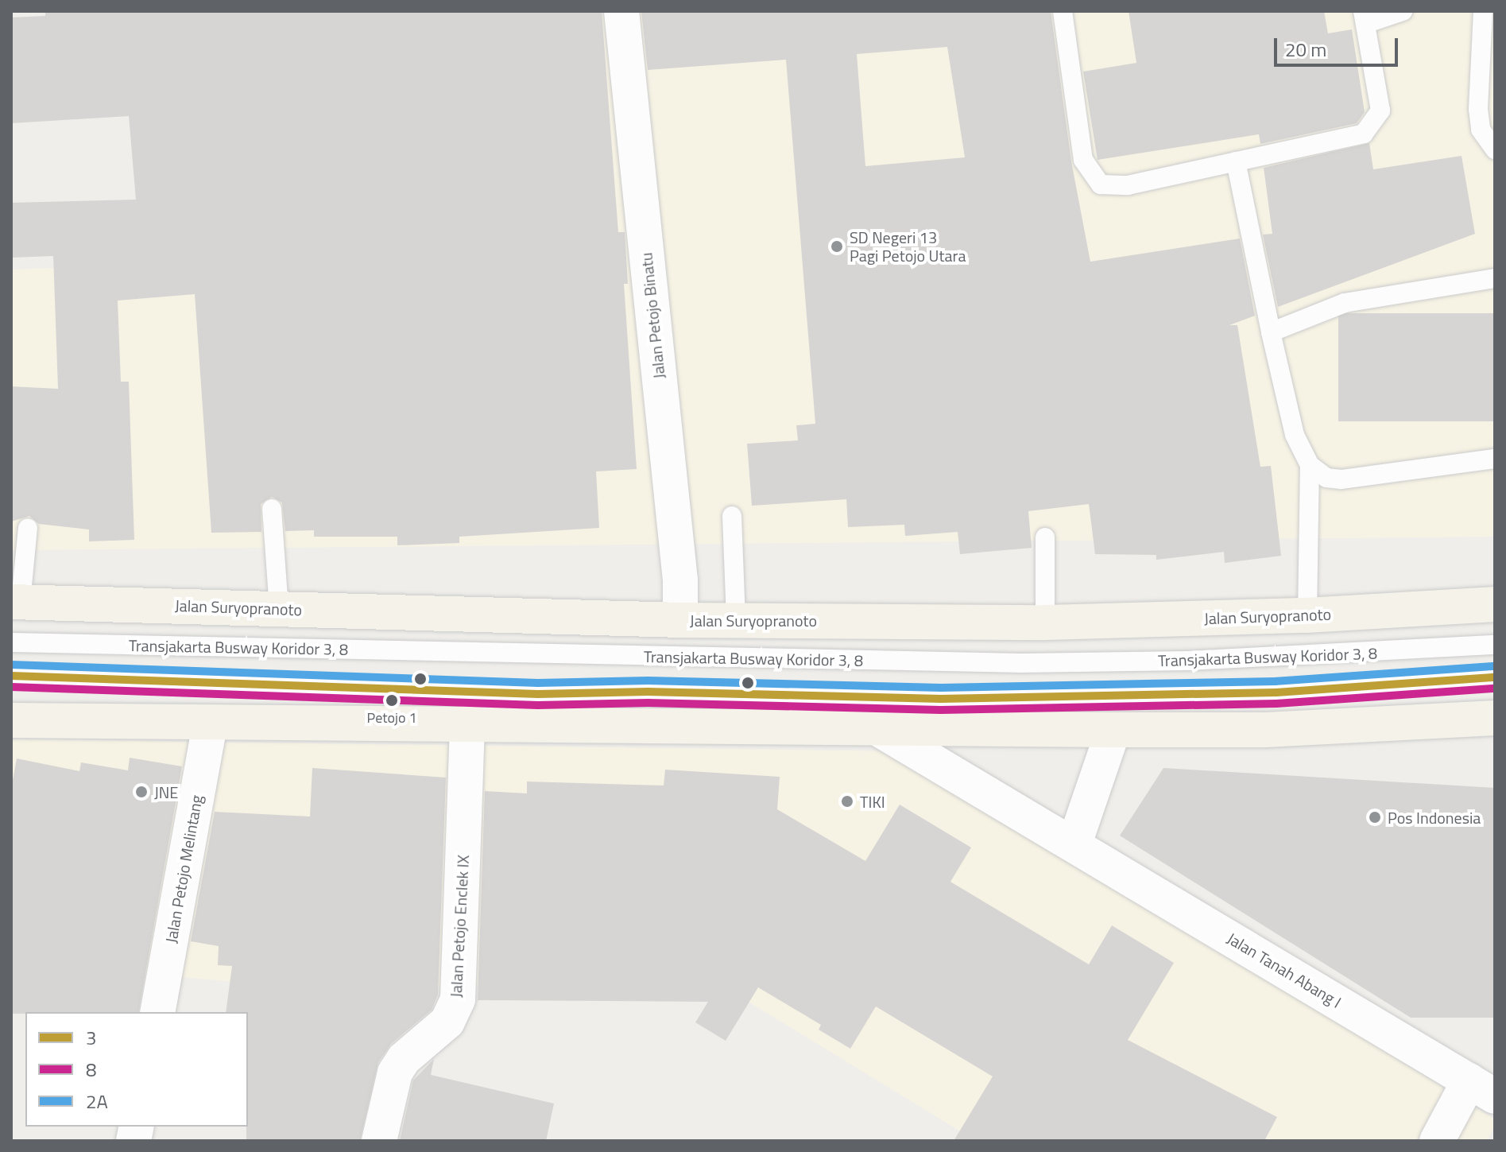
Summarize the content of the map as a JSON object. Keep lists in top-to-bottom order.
{
  "streets": {
    "main road": ["Jalan Suryopranoto"],
    "street": [
      "Jalan Petojo Binatu",
      "Jalan Petojo Melintang",
      "Jalan Petojo Enclek IX",
      "Jalan Tanah Abang I"
    ],
    "lane": ["Transjakarta Busway Koridor 3, 8"]
  },
  "crossings": [
    ["Jalan Petojo Binatu", "Jalan Suryopranoto"]
  ],
  "places": [
    "SD Negeri 13 Pagi Petojo Utara",
    "Petojo 1",
    "JNE",
    "TIKI",
    "Pos Indonesia"
  ],
  "lines": ["transit line 2A", "transit line 3", "transit line 8"],
  "legend": ["3", "8", "2A"],
  "scale_bar": "20 m"
}
